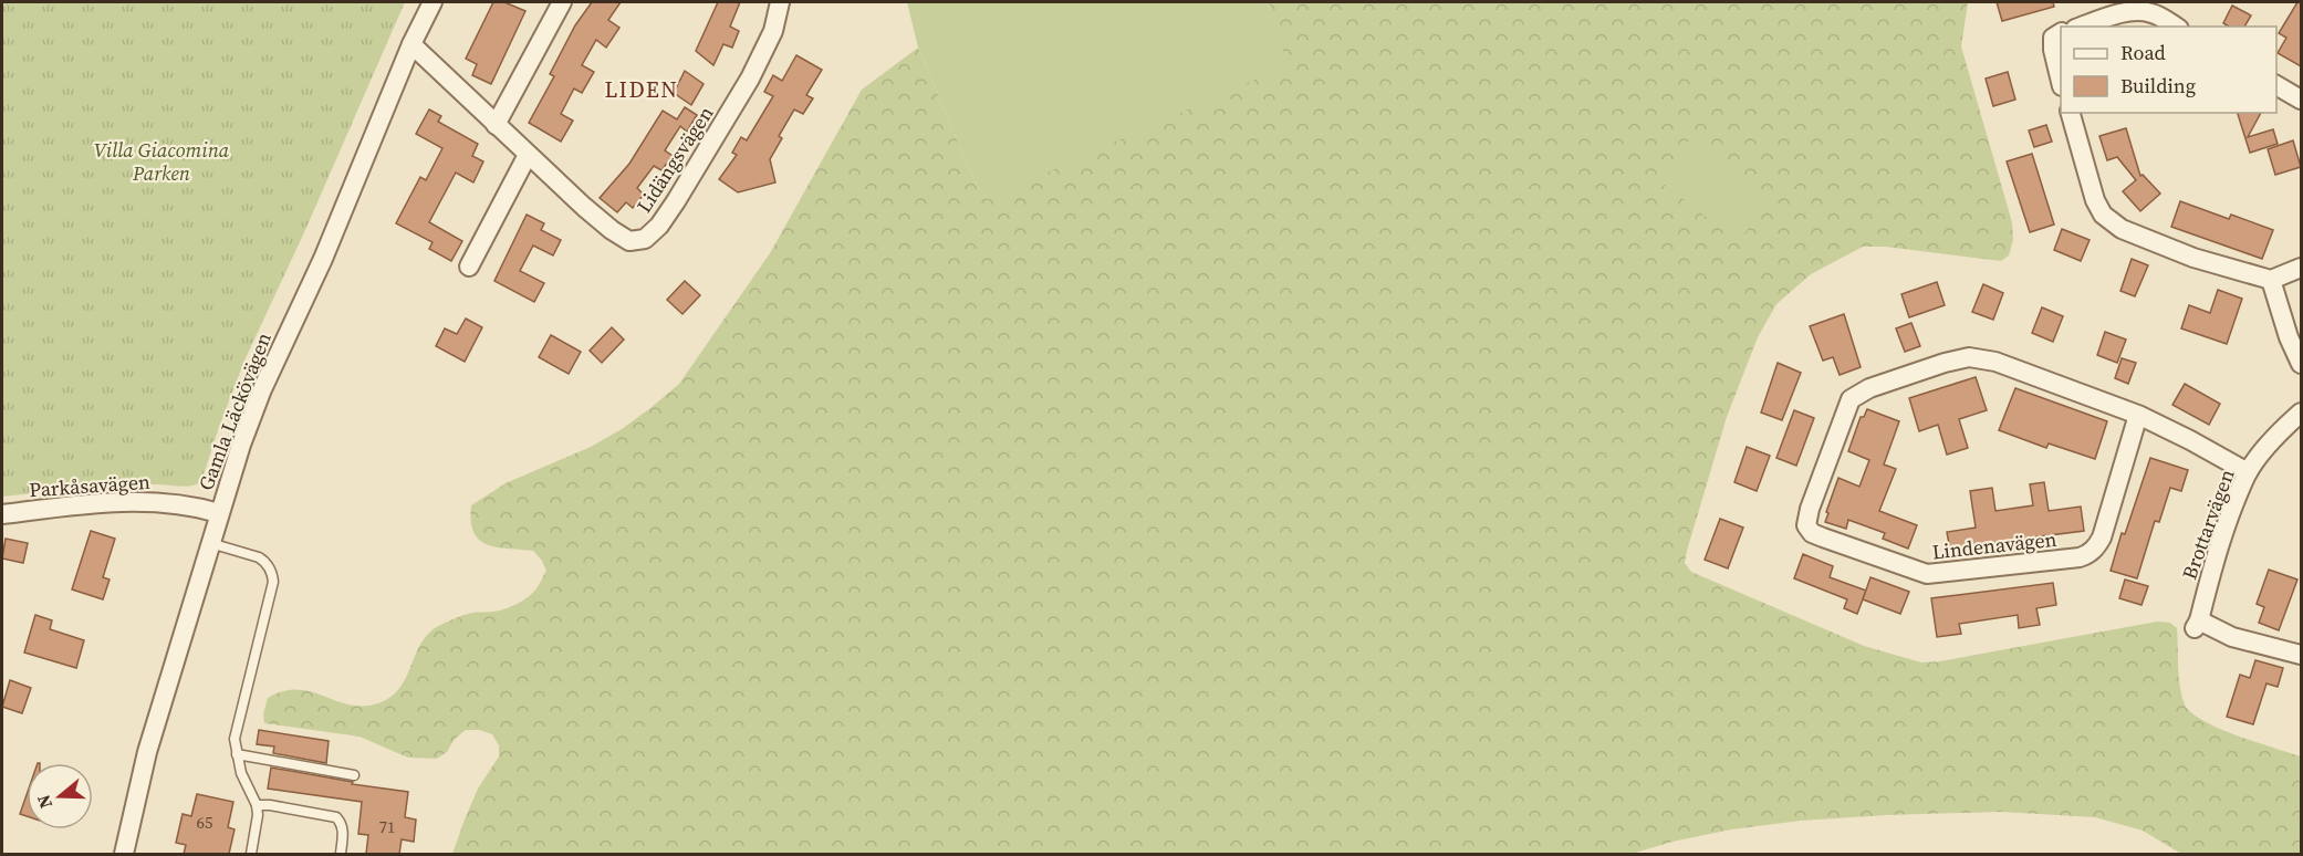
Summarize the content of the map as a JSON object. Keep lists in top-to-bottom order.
{
  "streets": {
    "street": [
      "Lidängsvägen",
      "Gamla Läckövägen",
      "Parkåsavägen",
      "Brottarvägen",
      "Lindenavägen"
    ]
  },
  "crossings": [
    ["Lidängsvägen", "Gamla Läckövägen"],
    ["Gamla Läckövägen", "Parkåsavägen"],
    ["Brottarvägen", "Lindenavägen"]
  ],
  "districts": ["LIDEN"],
  "parks": ["Villa Giacomina Parken"],
  "house_numbers": ["65", "71"],
  "legend": ["Road", "Building"],
  "north": "left"
}
